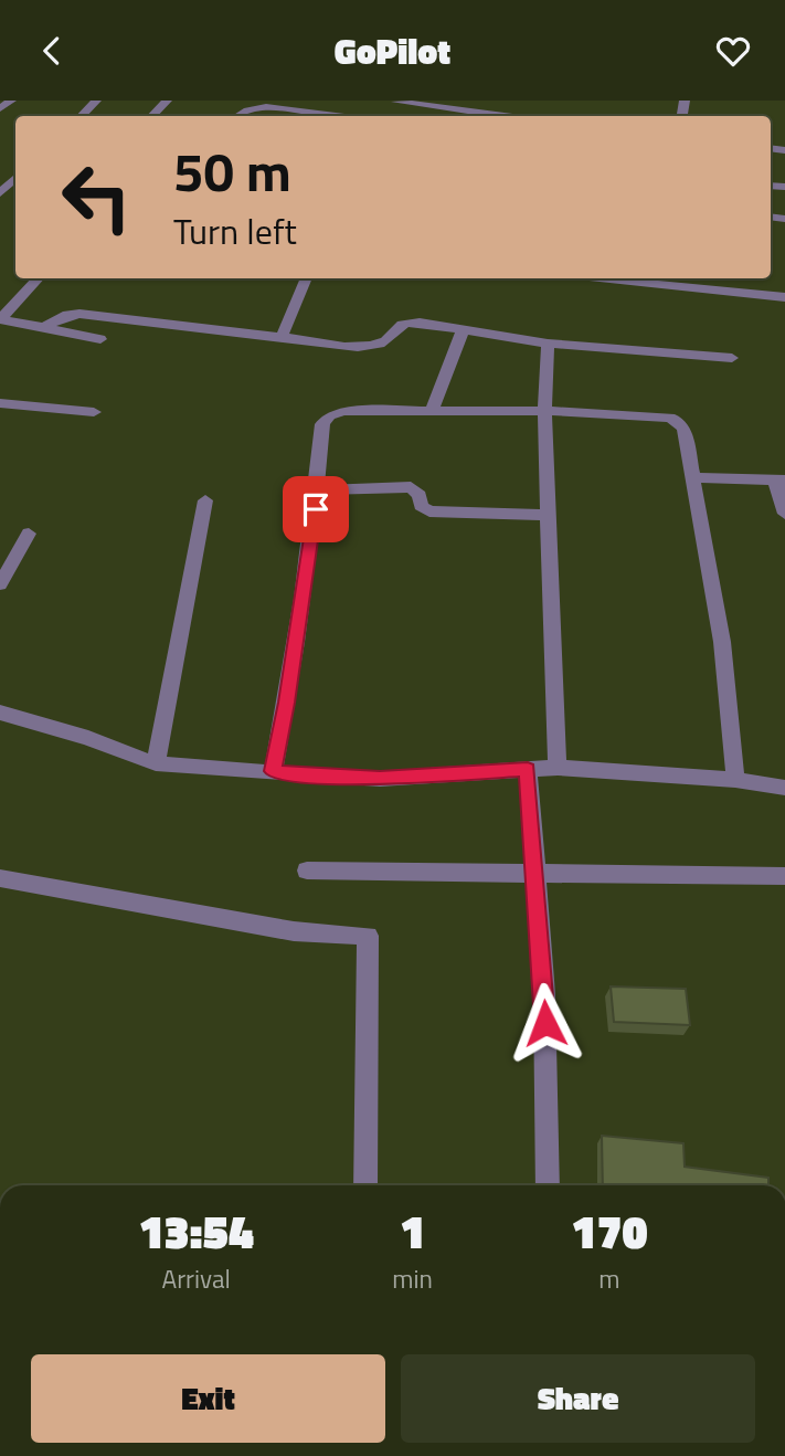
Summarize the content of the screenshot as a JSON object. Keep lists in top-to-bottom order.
{
  "page": {
    "header": "GoPilot",
    "turn": ["50 m", "Turn left"],
    "eta": [
      "13:54",
      "Arrival",
      "1",
      "min",
      "170",
      "m"
    ],
    "buttons": ["Exit", "Share"]
  }
}
